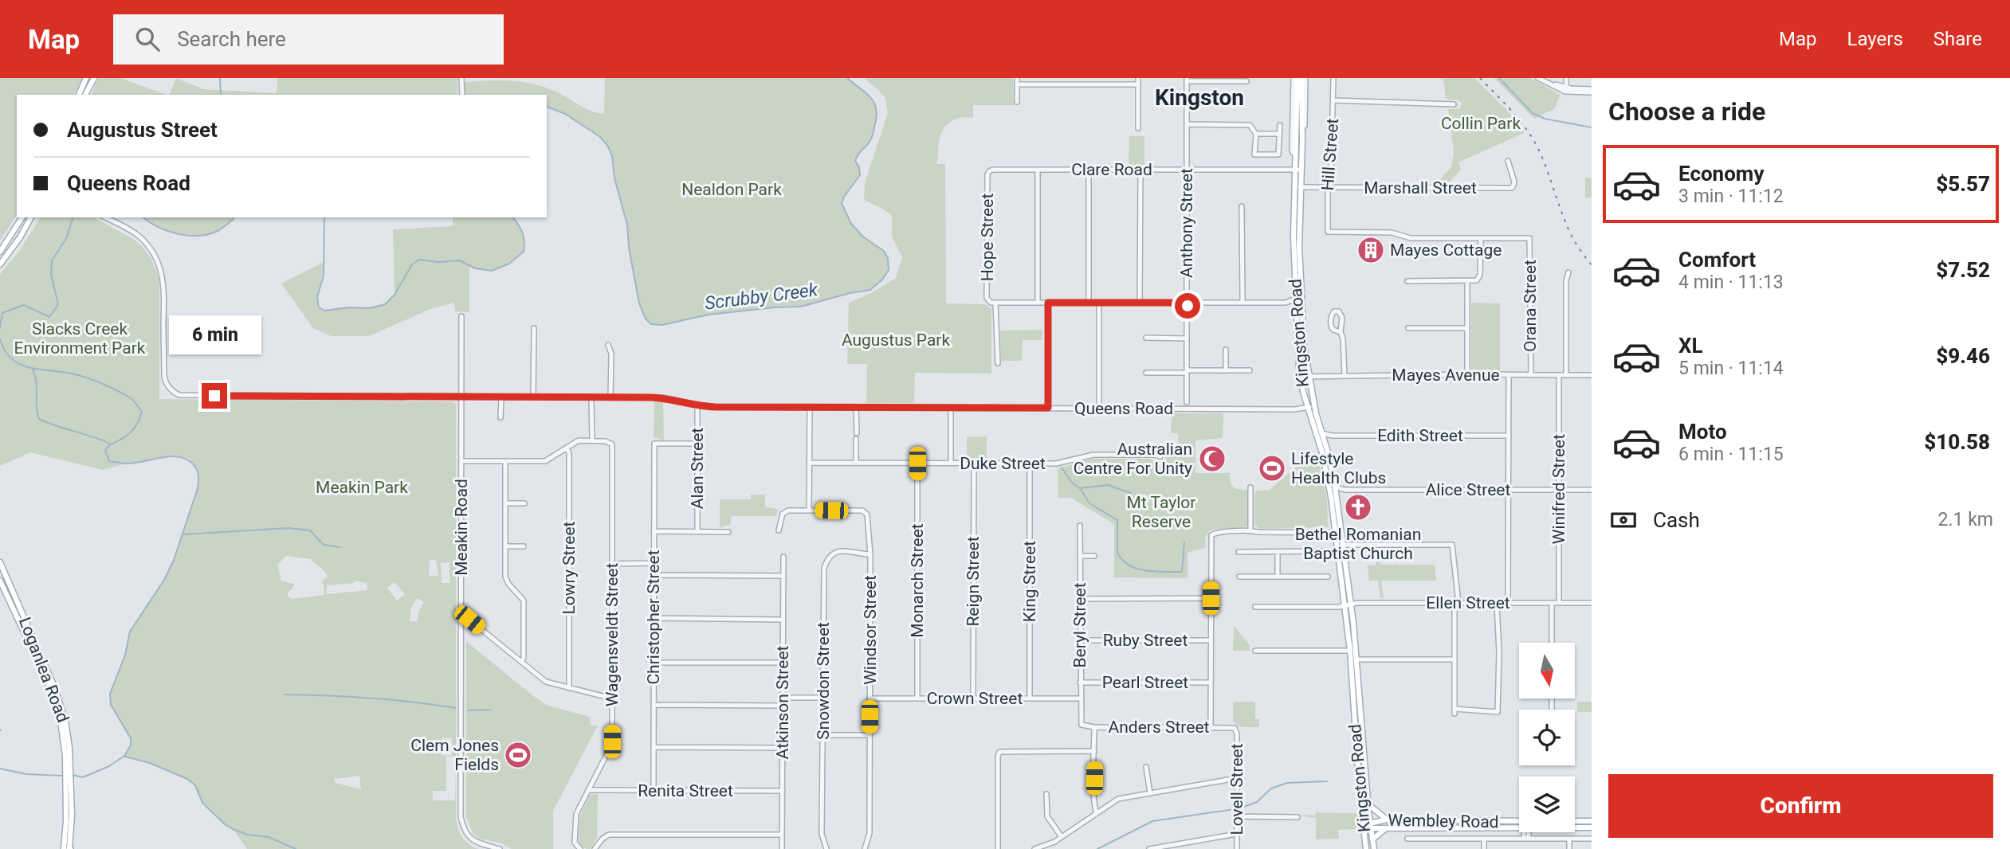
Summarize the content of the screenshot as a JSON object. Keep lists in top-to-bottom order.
{
  "streets": {
    "main road": ["Kingston Road", "Loganlea Road", "Wembley Road"],
    "street": [
      "Hill Street",
      "Clare Road",
      "Marshall Street",
      "Anthony Street",
      "Hope Street",
      "Orana Street",
      "Mayes Avenue",
      "Queens Road",
      "Edith Street",
      "Duke Street",
      "Alan Street",
      "Winifred Street",
      "Alice Street",
      "Meakin Road",
      "Lowry Street",
      "Monarch Street",
      "Reign Street",
      "King Street",
      "Ellen Street",
      "Christopher Street",
      "Beryl Street",
      "Windsor Street",
      "Wagensveldt Street",
      "Ruby Street",
      "Snowdon Street",
      "Pearl Street",
      "Crown Street",
      "Atkinson Street",
      "Anders Street",
      "Lovell Street",
      "Renita Street"
    ]
  },
  "crossings": [
    ["Hill Street", "Marshall Street"],
    ["Hill Street", "Orana Street"],
    ["Clare Road", "Anthony Street"],
    ["Clare Road", "Hope Street"],
    ["Clare Road", "Kingston Road"],
    ["Marshall Street", "Kingston Road"],
    ["Orana Street", "Mayes Avenue"],
    ["Kingston Road", "Mayes Avenue"],
    ["Kingston Road", "Queens Road"],
    ["Kingston Road", "Edith Street"],
    ["Kingston Road", "Alice Street"],
    ["Kingston Road", "Ellen Street"],
    ["Kingston Road", "Wembley Road"],
    ["Mayes Avenue", "Winifred Street"],
    ["Queens Road", "Alan Street"],
    ["Queens Road", "Meakin Road"],
    ["Duke Street", "Monarch Street"],
    ["Duke Street", "Reign Street"],
    ["Duke Street", "King Street"],
    ["Alan Street", "Christopher Street"],
    ["Winifred Street", "Alice Street"],
    ["Winifred Street", "Ellen Street"],
    ["Monarch Street", "Crown Street"],
    ["Reign Street", "Crown Street"],
    ["King Street", "Crown Street"],
    ["Christopher Street", "Renita Street"],
    ["Beryl Street", "Ruby Street"],
    ["Beryl Street", "Pearl Street"],
    ["Beryl Street", "Crown Street"],
    ["Beryl Street", "Anders Street"],
    ["Windsor Street", "Snowdon Street"],
    ["Windsor Street", "Crown Street"],
    ["Wagensveldt Street", "Renita Street"],
    ["Atkinson Street", "Renita Street"],
    ["Anders Street", "Lovell Street"]
  ],
  "districts": ["Kingston"],
  "water": ["Scrubby Creek"],
  "parks": [
    "Collin Park",
    "Nealdon Park",
    "Slacks Creek Environment Park",
    "Augustus Park",
    "Meakin Park",
    "Mt Taylor Reserve"
  ],
  "places": {
    "building": ["Mayes Cottage"],
    "mosque": ["Australian Centre For Unity"],
    "sports": ["Lifestyle Health Clubs", "Clem Jones Fields"],
    "church": ["Bethel Romanian Baptist Church"]
  },
  "north": "bottom",
  "page": {
    "header": "Map",
    "search": "Search here",
    "nav": ["Map", "Layers", "Share"],
    "heading": "Choose a ride",
    "banner": ["Augustus Street", "Queens Road"],
    "list": [
      {
        "name": "Economy",
        "note": "3 min · 11:12",
        "value": "$5.57"
      },
      {
        "name": "Comfort",
        "note": "4 min · 11:13",
        "value": "$7.52"
      },
      {
        "name": "XL",
        "note": "5 min · 11:14",
        "value": "$9.46"
      },
      {
        "name": "Moto",
        "note": "6 min · 11:15",
        "value": "$10.58"
      }
    ],
    "bubble": "6 min",
    "pay": ["Cash", "2.1 km"],
    "buttons": "Confirm"
  }
}
